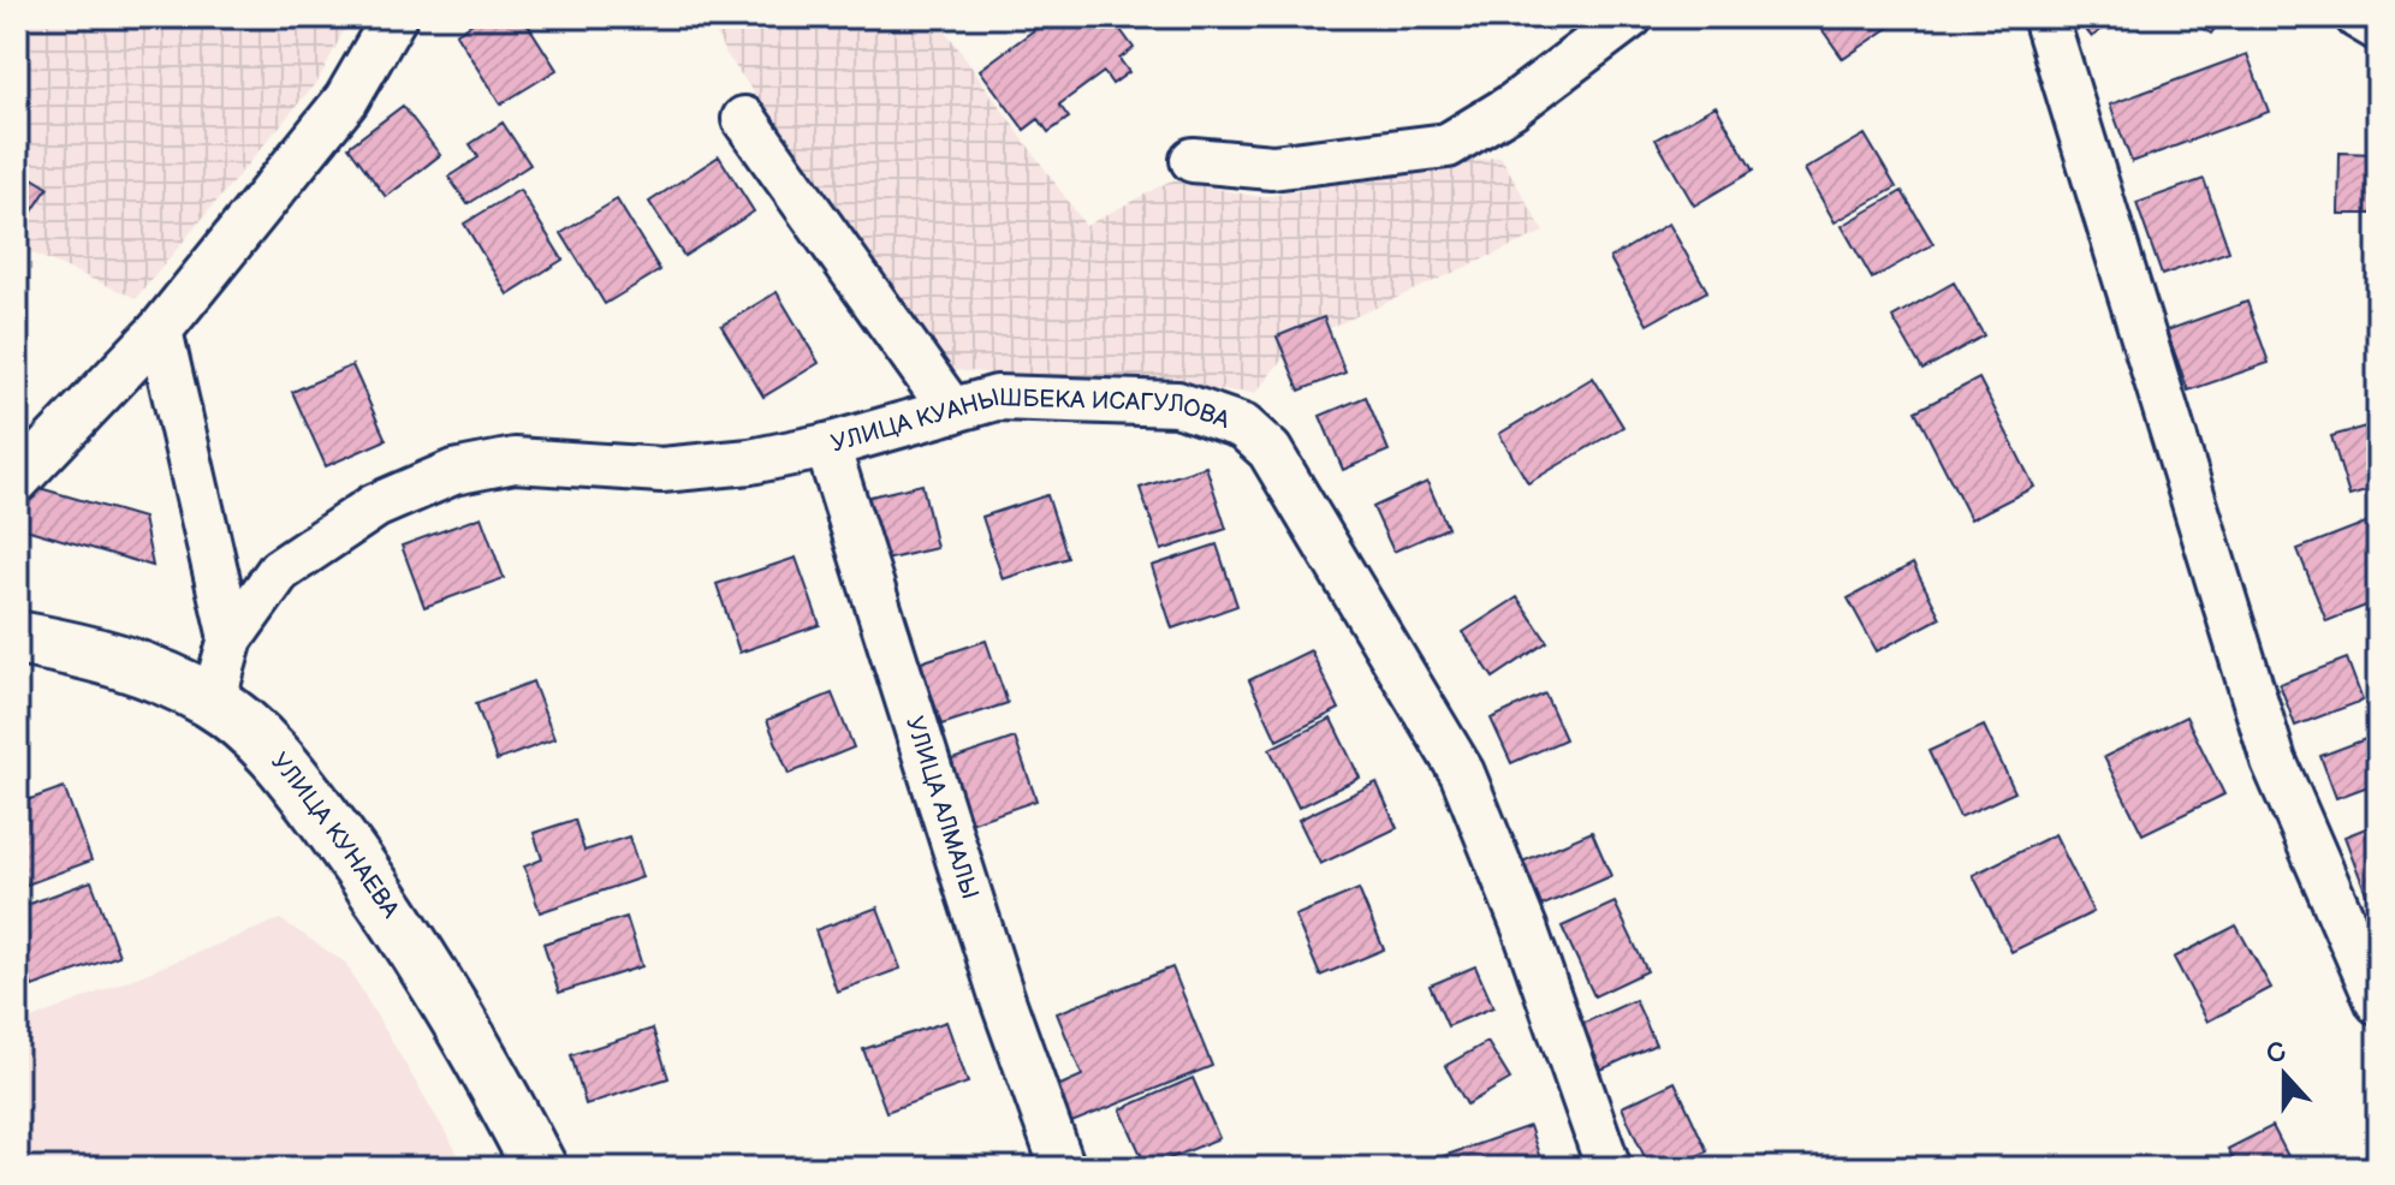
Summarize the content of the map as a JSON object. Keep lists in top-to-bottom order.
{
  "streets": {
    "main road": ["УЛИЦА КУНАЕВА"],
    "street": ["УЛИЦА КУАНЫШБЕКА ИСАГУЛОВА", "УЛИЦА АЛМАЛЫ"]
  },
  "crossings": [
    ["УЛИЦА КУАНЫШБЕКА ИСАГУЛОВА", "УЛИЦА АЛМАЛЫ"],
    ["УЛИЦА КУАНЫШБЕКА ИСАГУЛОВА", "УЛИЦА КУНАЕВА"]
  ],
  "north": "top"
}
